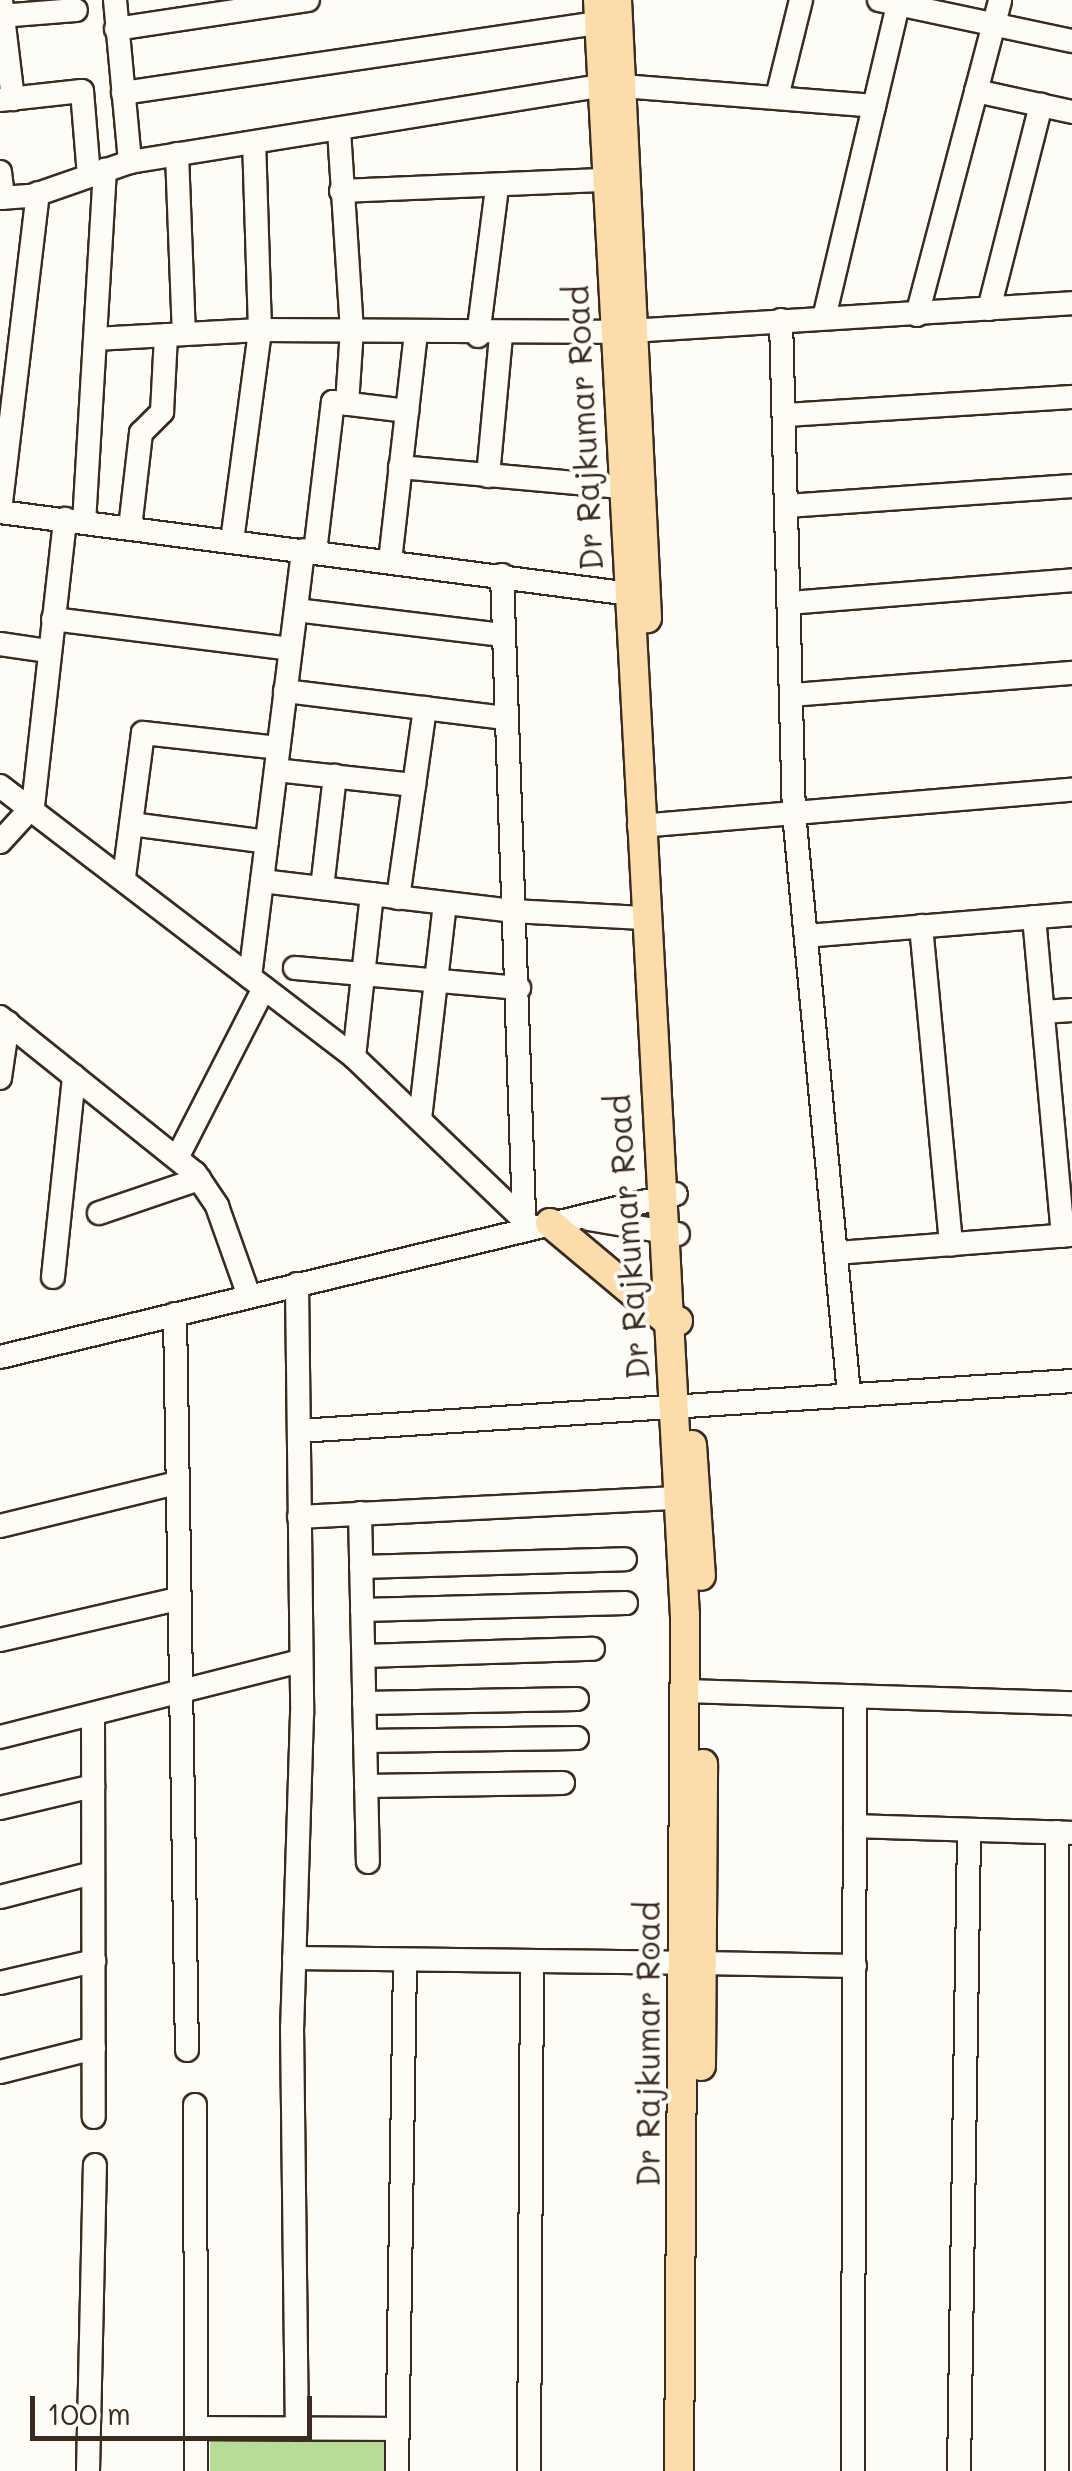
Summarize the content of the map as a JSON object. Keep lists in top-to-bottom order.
{
  "streets": {
    "main road": ["Dr Rajkumar Road"]
  },
  "scale_bar": "100 m"
}
